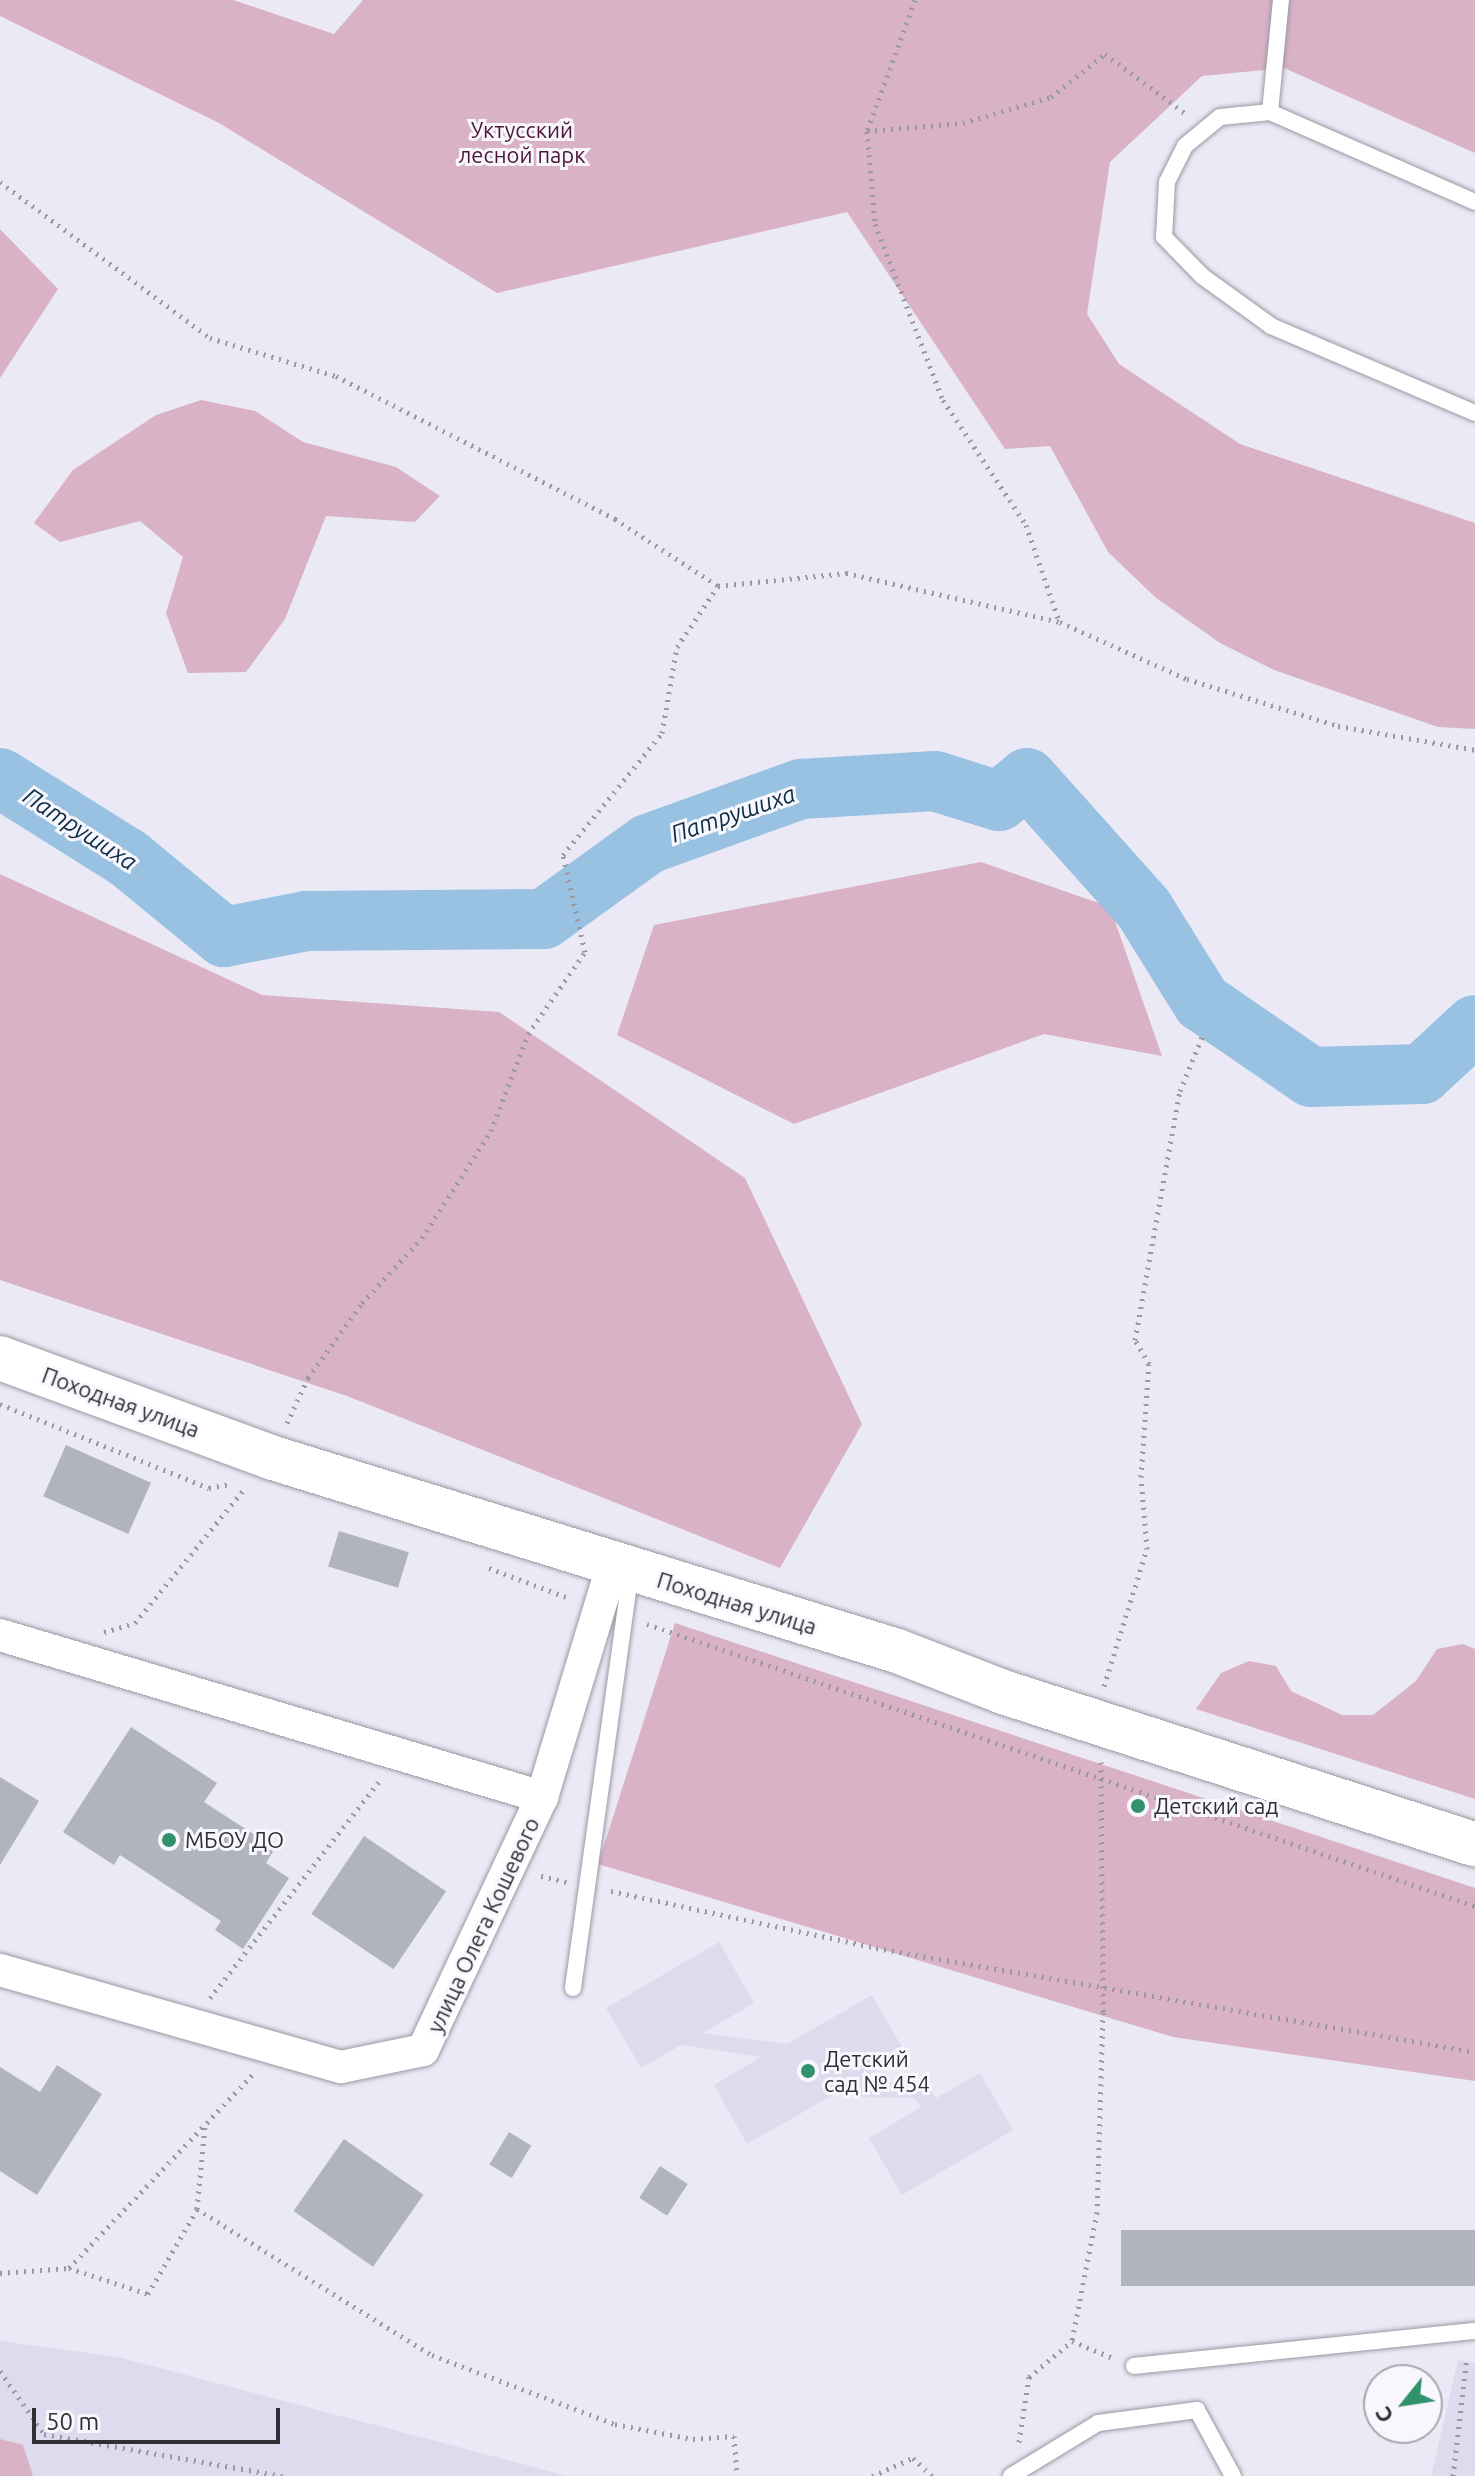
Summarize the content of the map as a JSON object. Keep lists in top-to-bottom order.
{
  "streets": {
    "main road": ["Походная улица"],
    "street": ["улица Олега Кошевого"]
  },
  "crossings": [
    ["Походная улица", "улица Олега Кошевого"]
  ],
  "water": ["Патрушиха"],
  "parks": ["Уктусский лесной парк"],
  "places": ["Детский сад", "МБОУ ДО", "Детский сад № 454"],
  "scale_bar": "50 m",
  "north": "bottom left"
}
